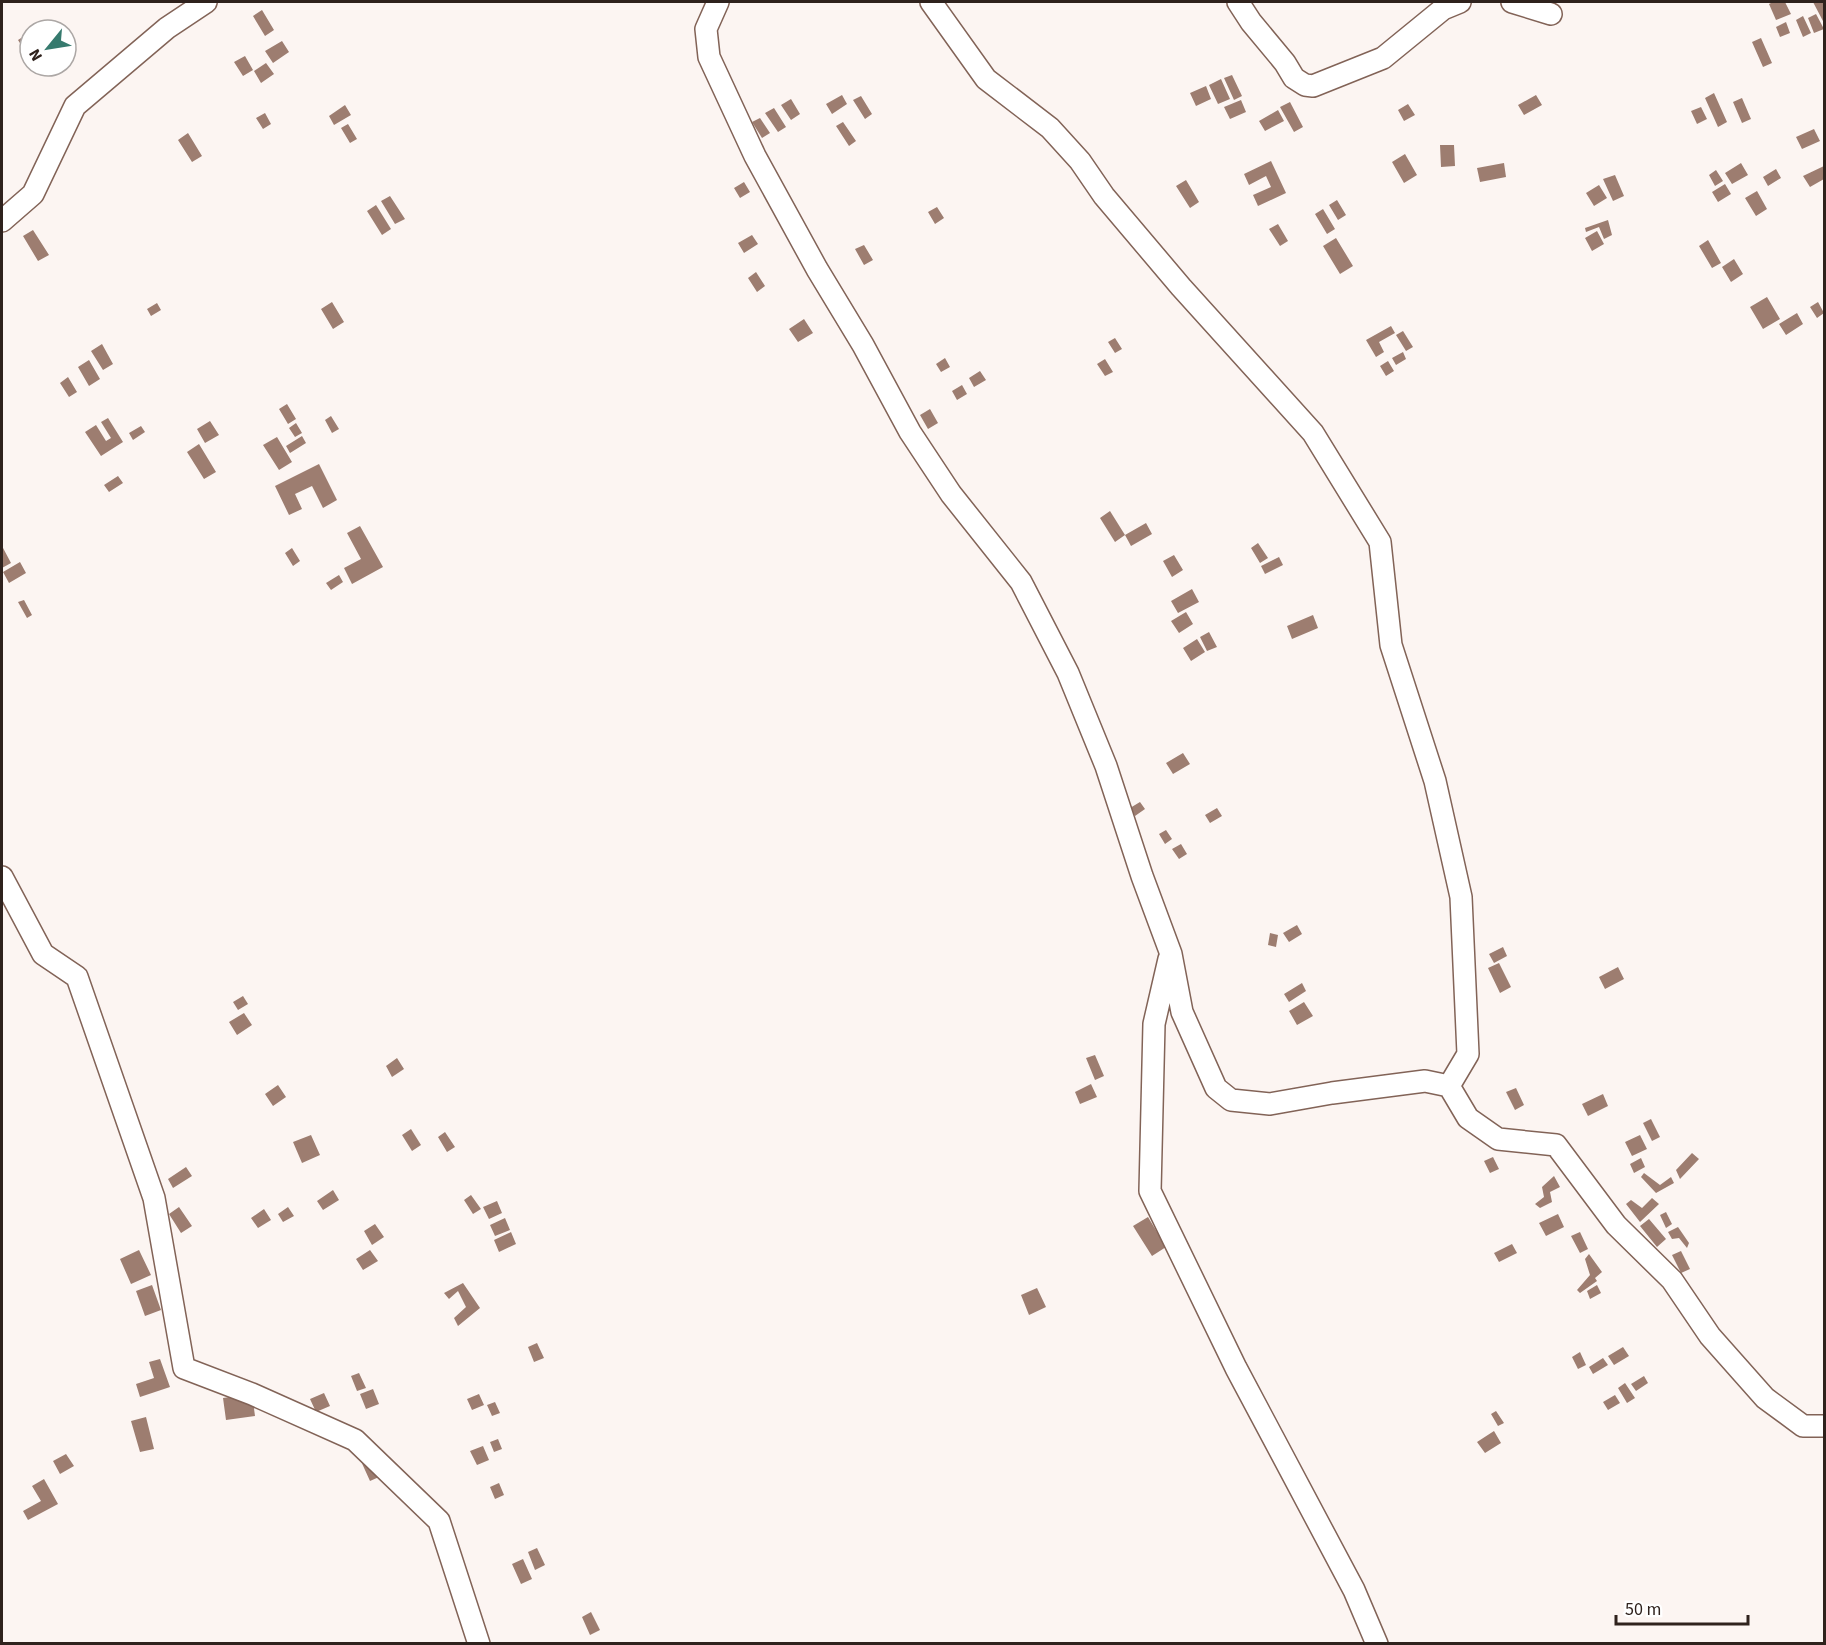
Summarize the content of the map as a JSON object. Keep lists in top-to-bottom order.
{
  "scale_bar": "50 m",
  "north": "bottom left"
}
